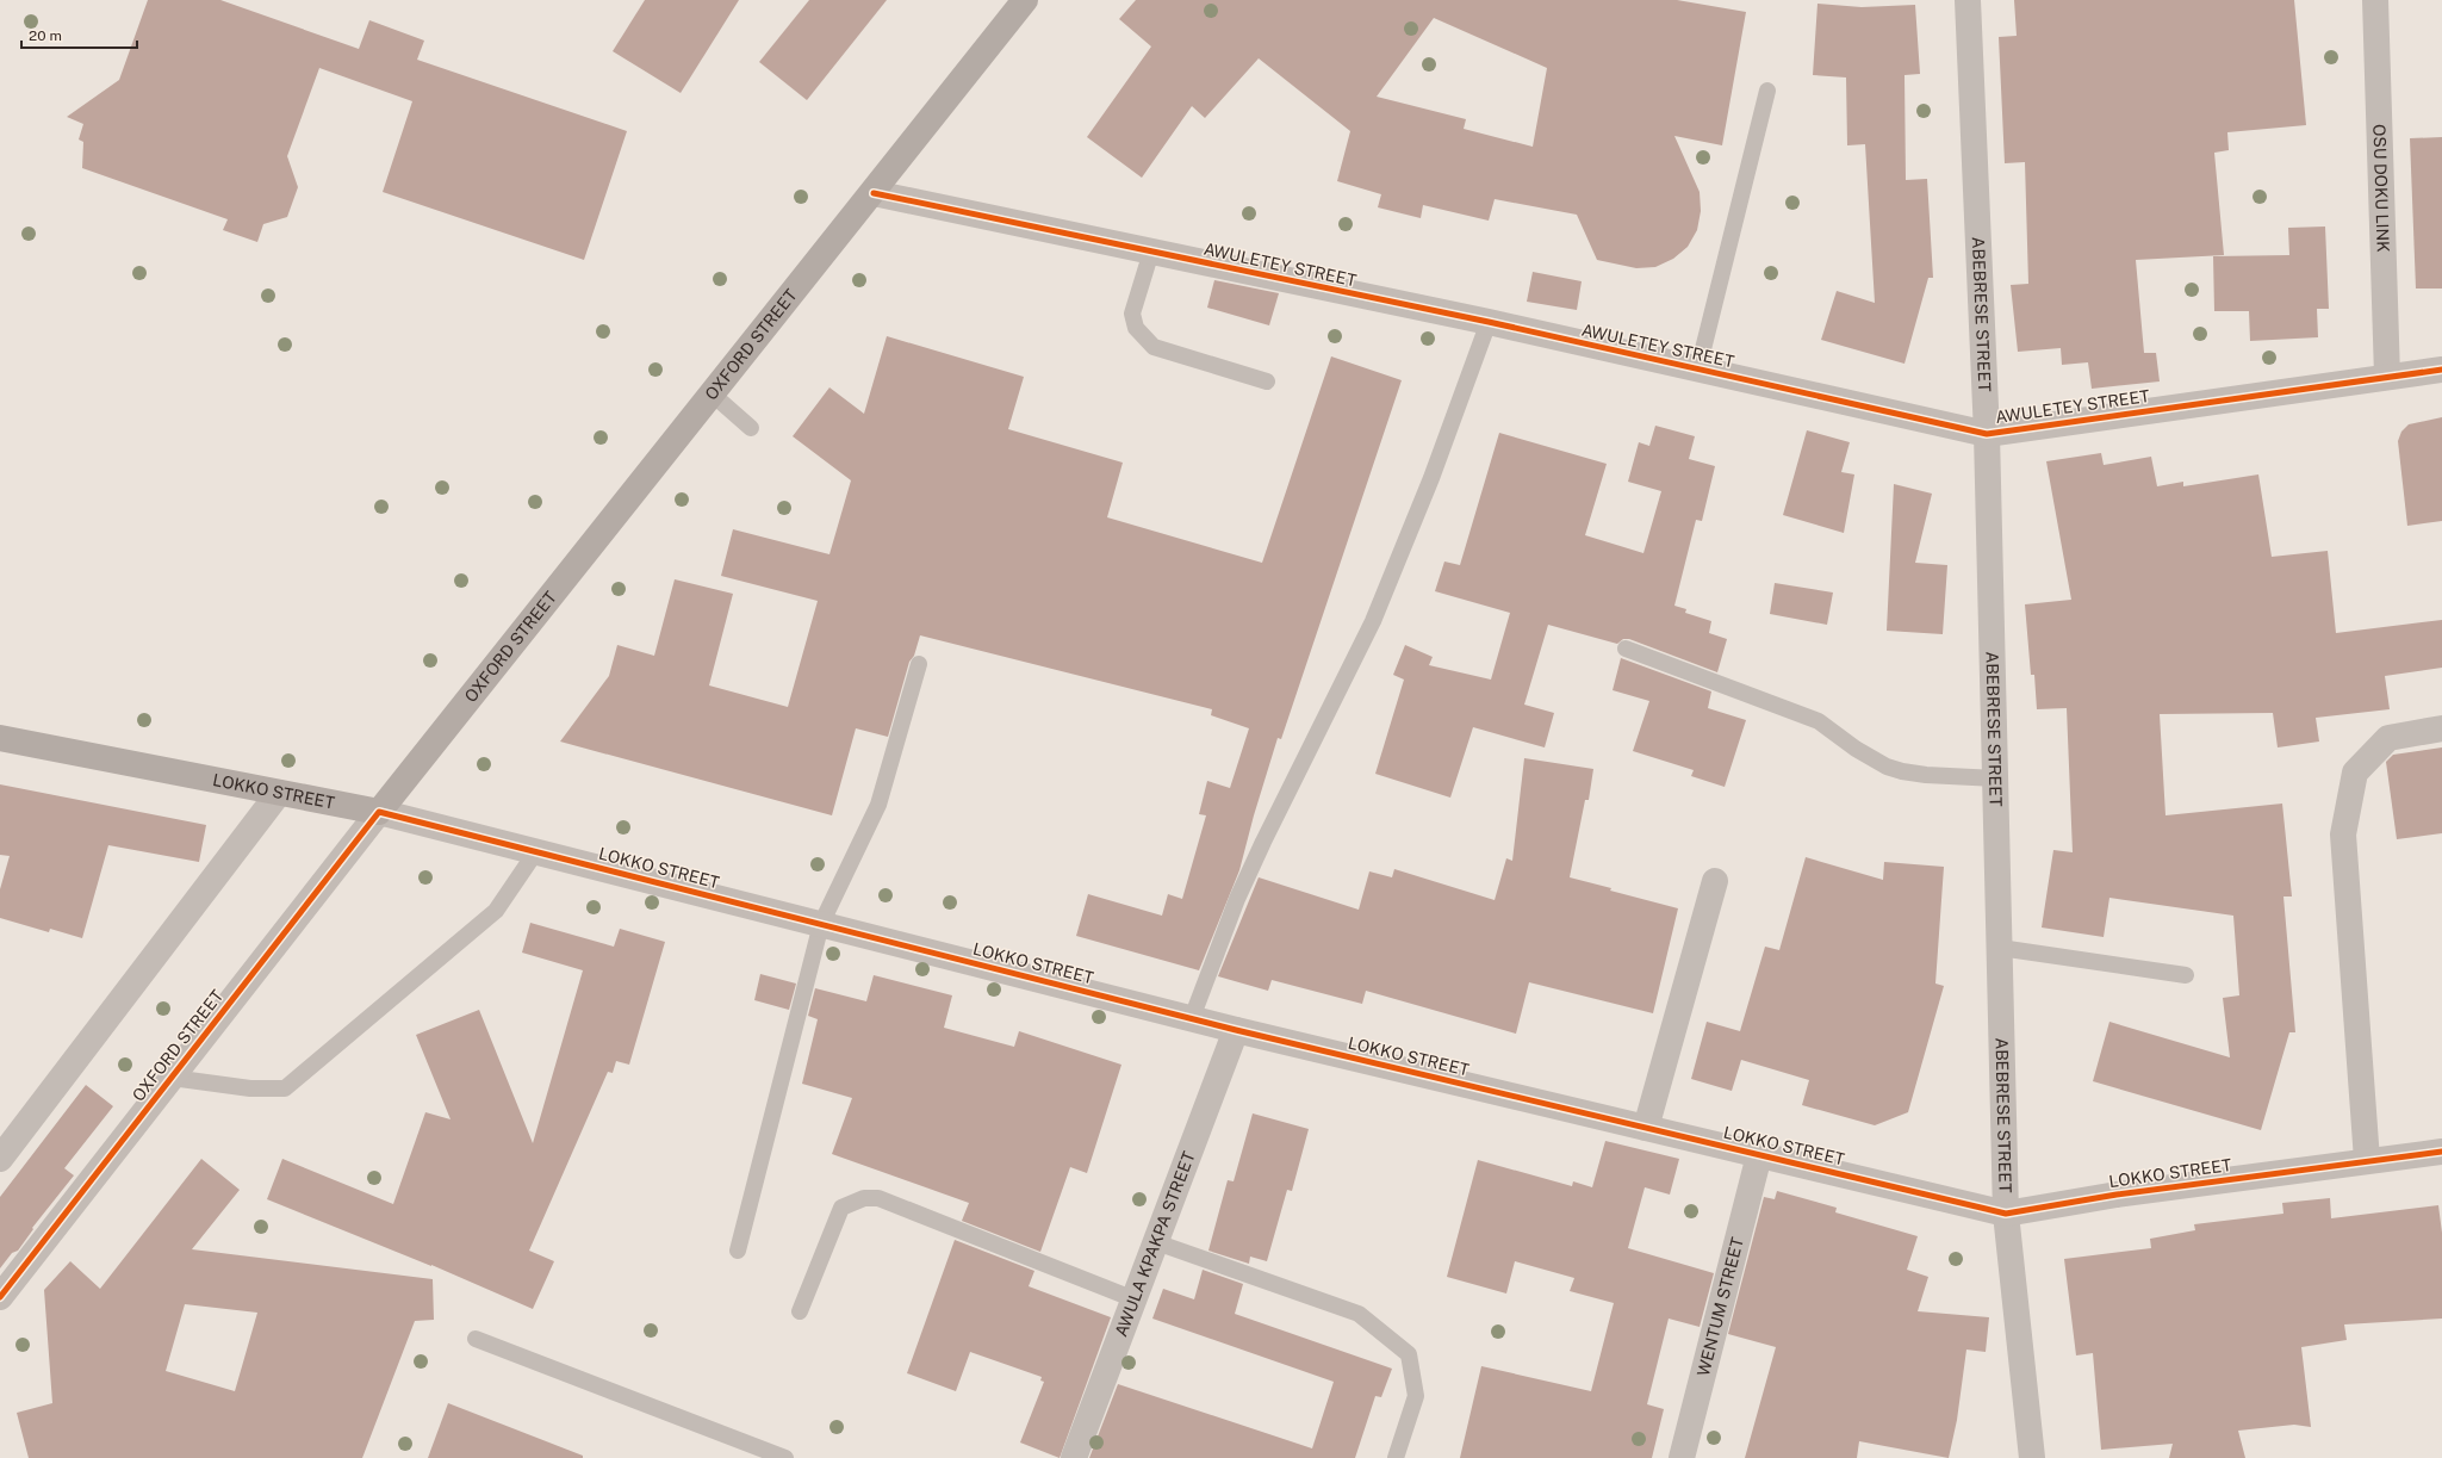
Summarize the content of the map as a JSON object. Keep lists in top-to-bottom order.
{
  "streets": {
    "main road": ["OXFORD STREET", "LOKKO STREET"],
    "street": [
      "OSU DOKU LINK",
      "AWULETEY STREET",
      "ABEBRESE STREET",
      "AWULA KPAKPA STREET",
      "WENTUM STREET"
    ]
  },
  "crossings": [
    ["OSU DOKU LINK", "AWULETEY STREET"],
    ["AWULETEY STREET", "ABEBRESE STREET"],
    ["AWULETEY STREET", "OXFORD STREET"],
    ["ABEBRESE STREET", "LOKKO STREET"],
    ["OXFORD STREET", "LOKKO STREET"],
    ["LOKKO STREET", "AWULA KPAKPA STREET"],
    ["LOKKO STREET", "WENTUM STREET"]
  ],
  "scale_bar": "20 m"
}
